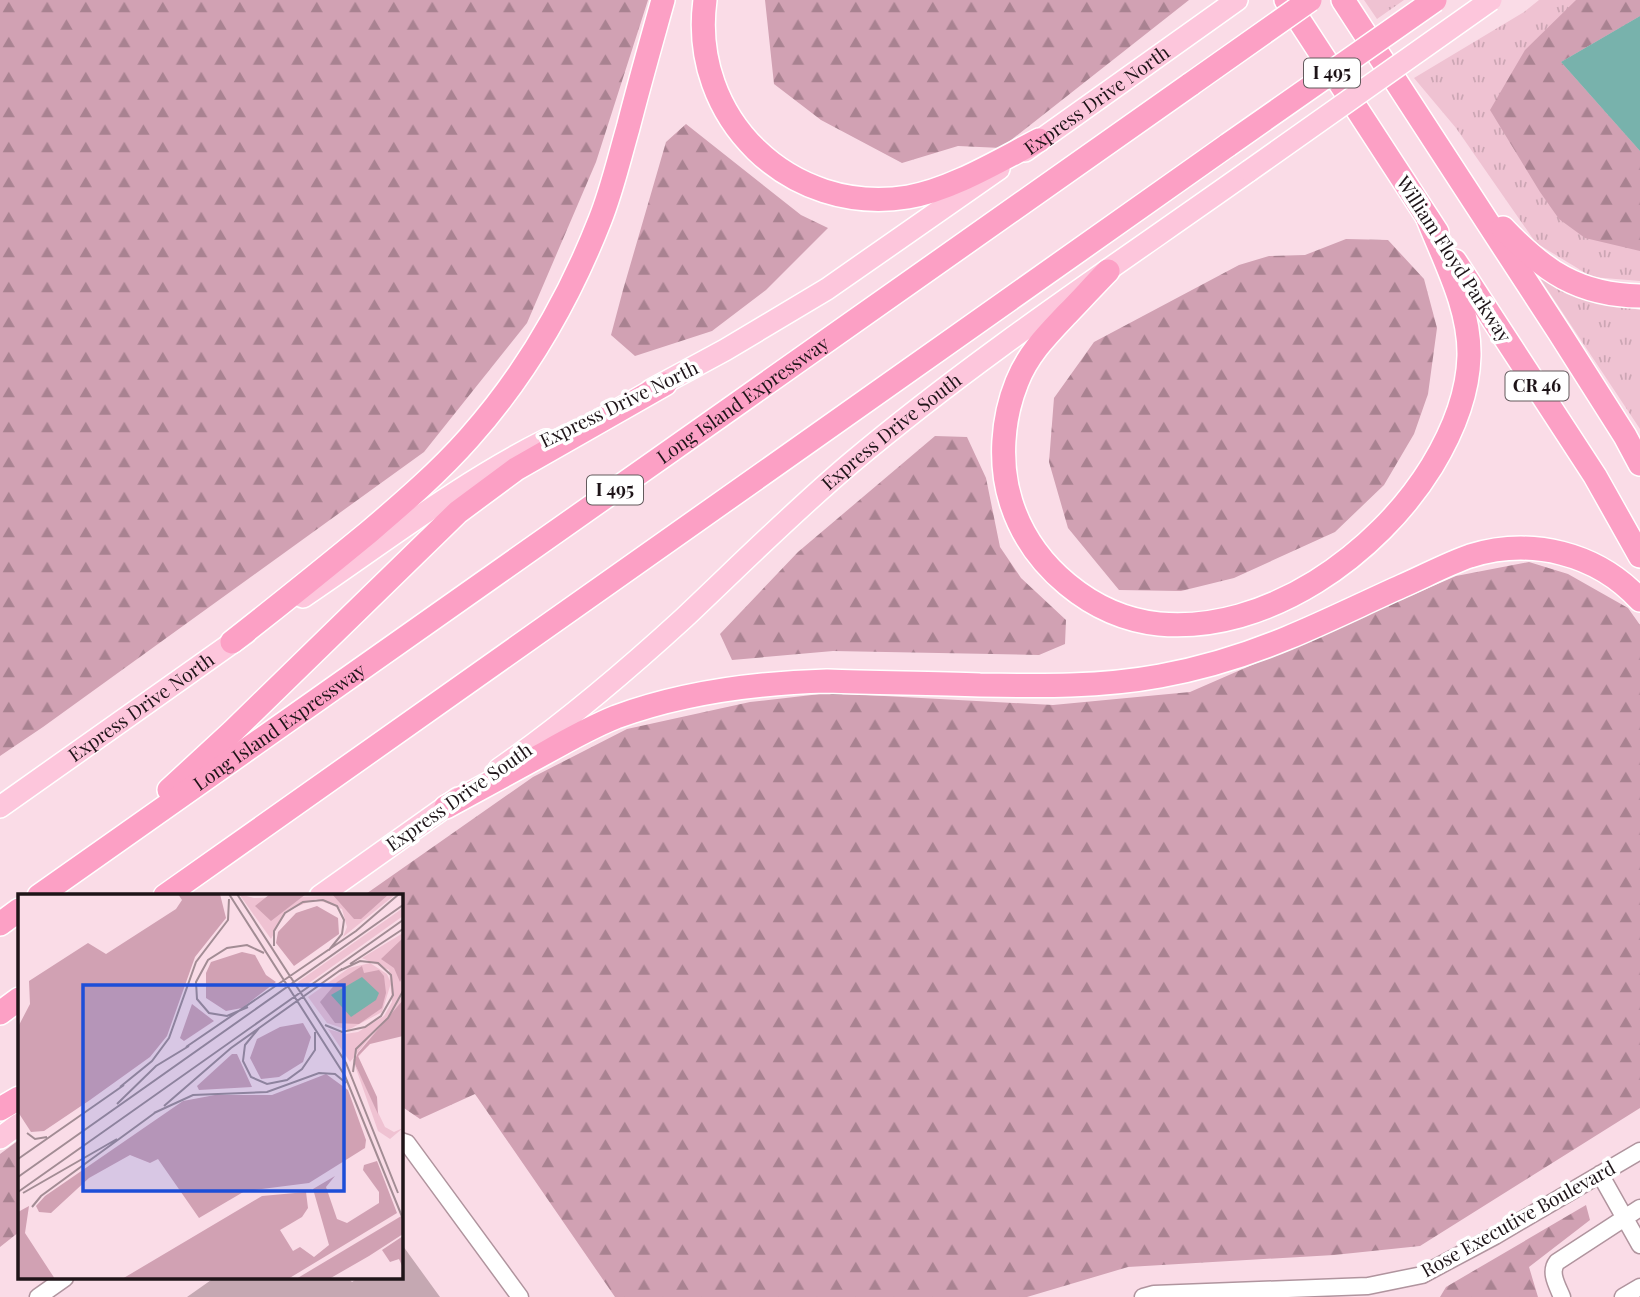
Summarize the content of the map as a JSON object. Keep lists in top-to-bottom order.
{
  "streets": {
    "highway": [
      "I 495",
      "William Floyd Parkway",
      "CR 46",
      "Long Island Expressway"
    ],
    "main road": ["Express Drive North", "Express Drive South"],
    "street": ["Rose Executive Boulevard"]
  }
}
